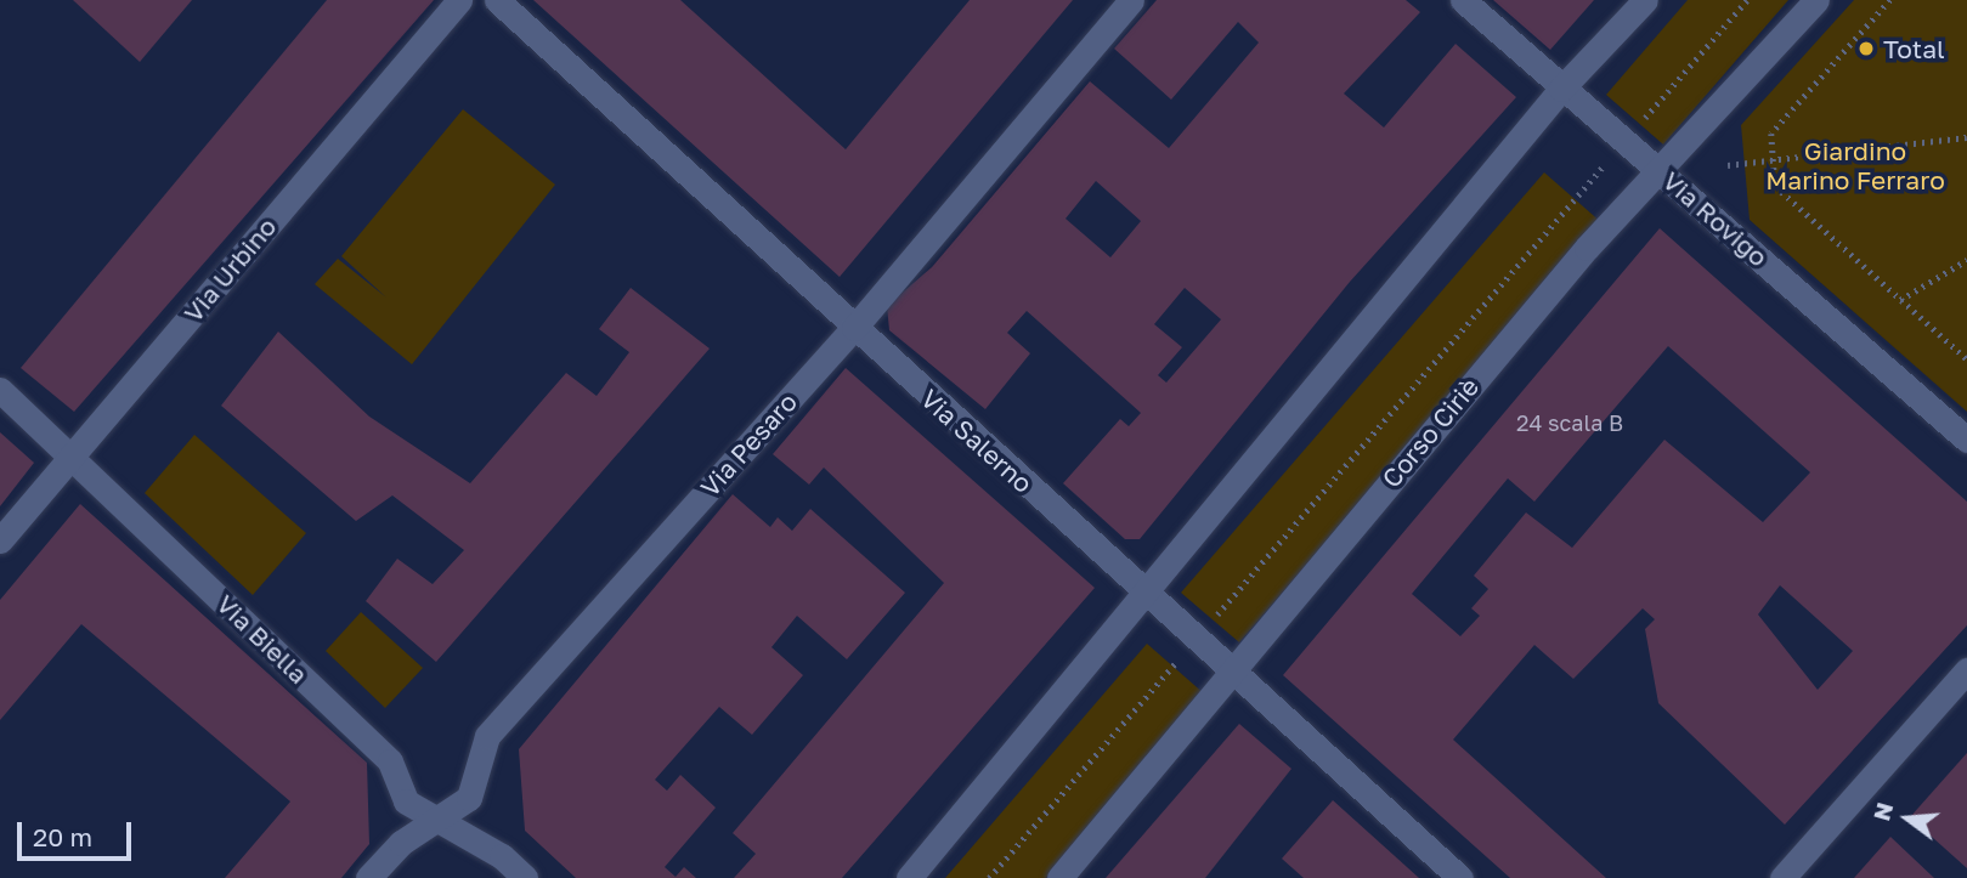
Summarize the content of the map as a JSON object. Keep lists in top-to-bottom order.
{
  "streets": {
    "street": [
      "Via Rovigo",
      "Via Urbino",
      "Corso Ciriè",
      "Via Salerno",
      "Via Pesaro",
      "Via Biella"
    ]
  },
  "crossings": [
    ["Via Rovigo", "Corso Ciriè"],
    ["Via Urbino", "Via Biella"],
    ["Corso Ciriè", "Via Salerno"],
    ["Via Salerno", "Via Pesaro"],
    ["Via Pesaro", "Via Biella"]
  ],
  "parks": ["Giardino Marino Ferraro"],
  "places": ["Total"],
  "house_numbers": ["24 scala B"],
  "scale_bar": "20 m",
  "north": "left"
}
